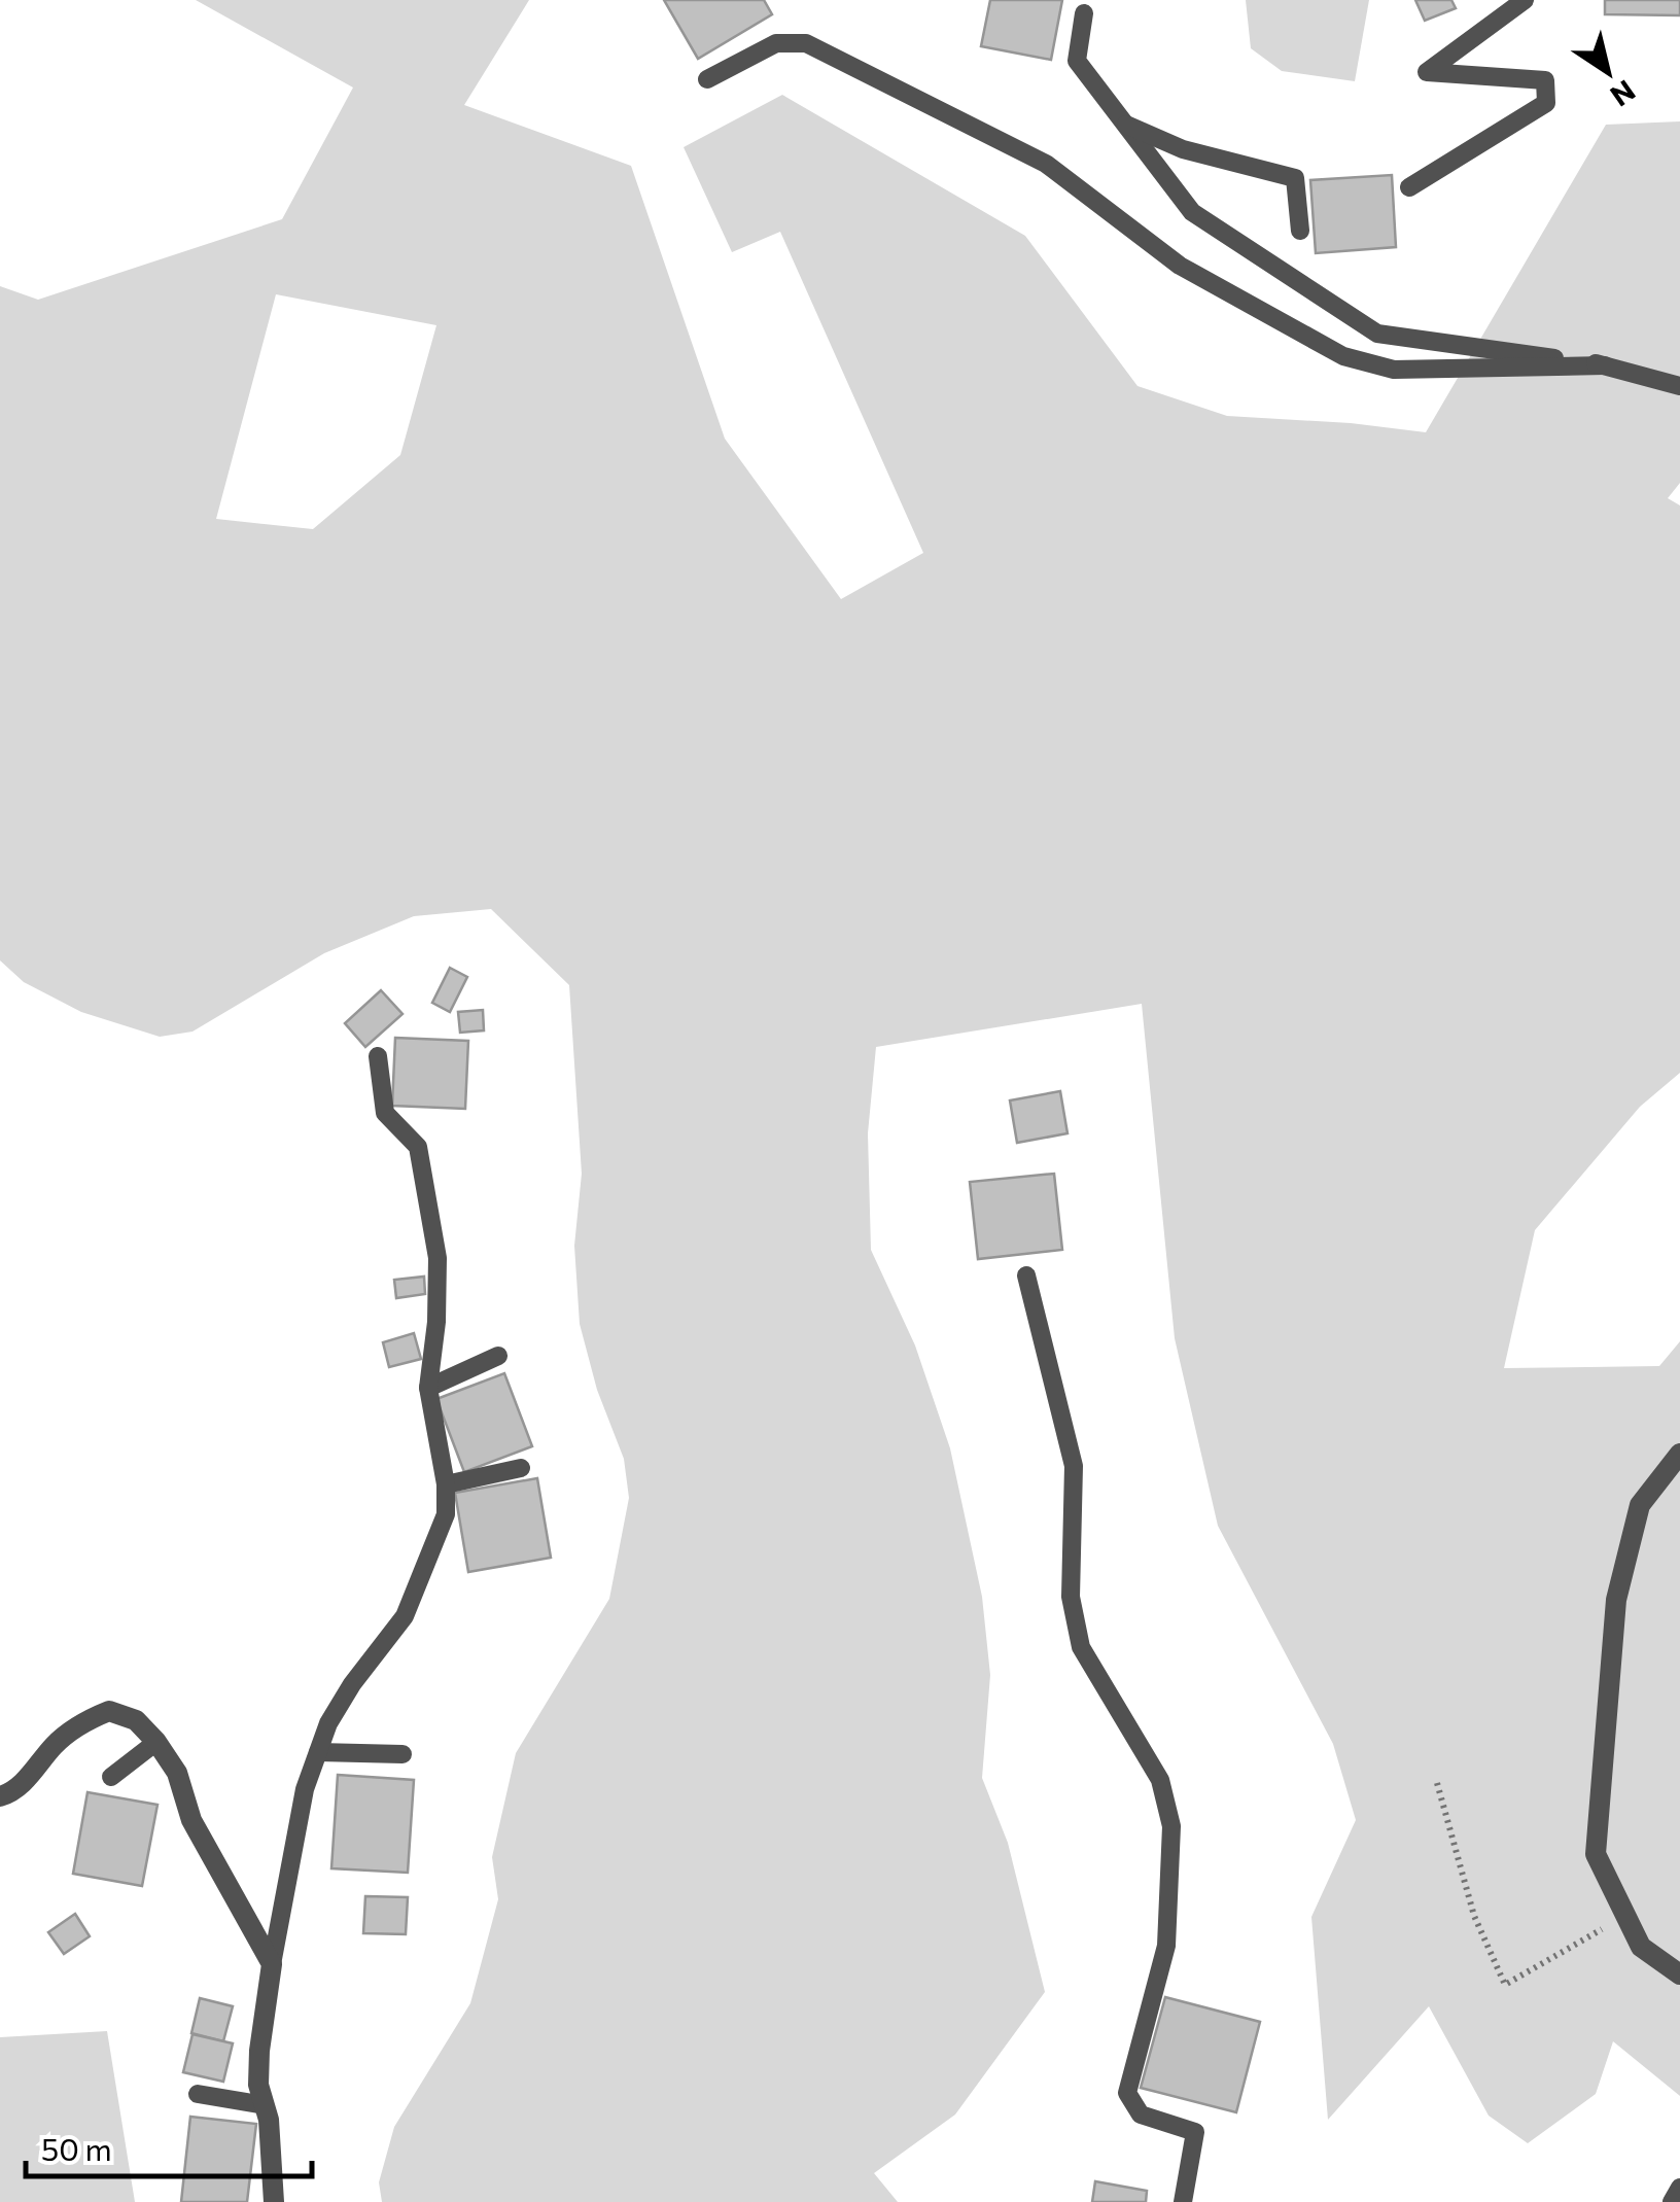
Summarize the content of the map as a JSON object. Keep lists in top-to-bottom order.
{
  "scale_bar": "50 m",
  "north": "bottom right"
}
